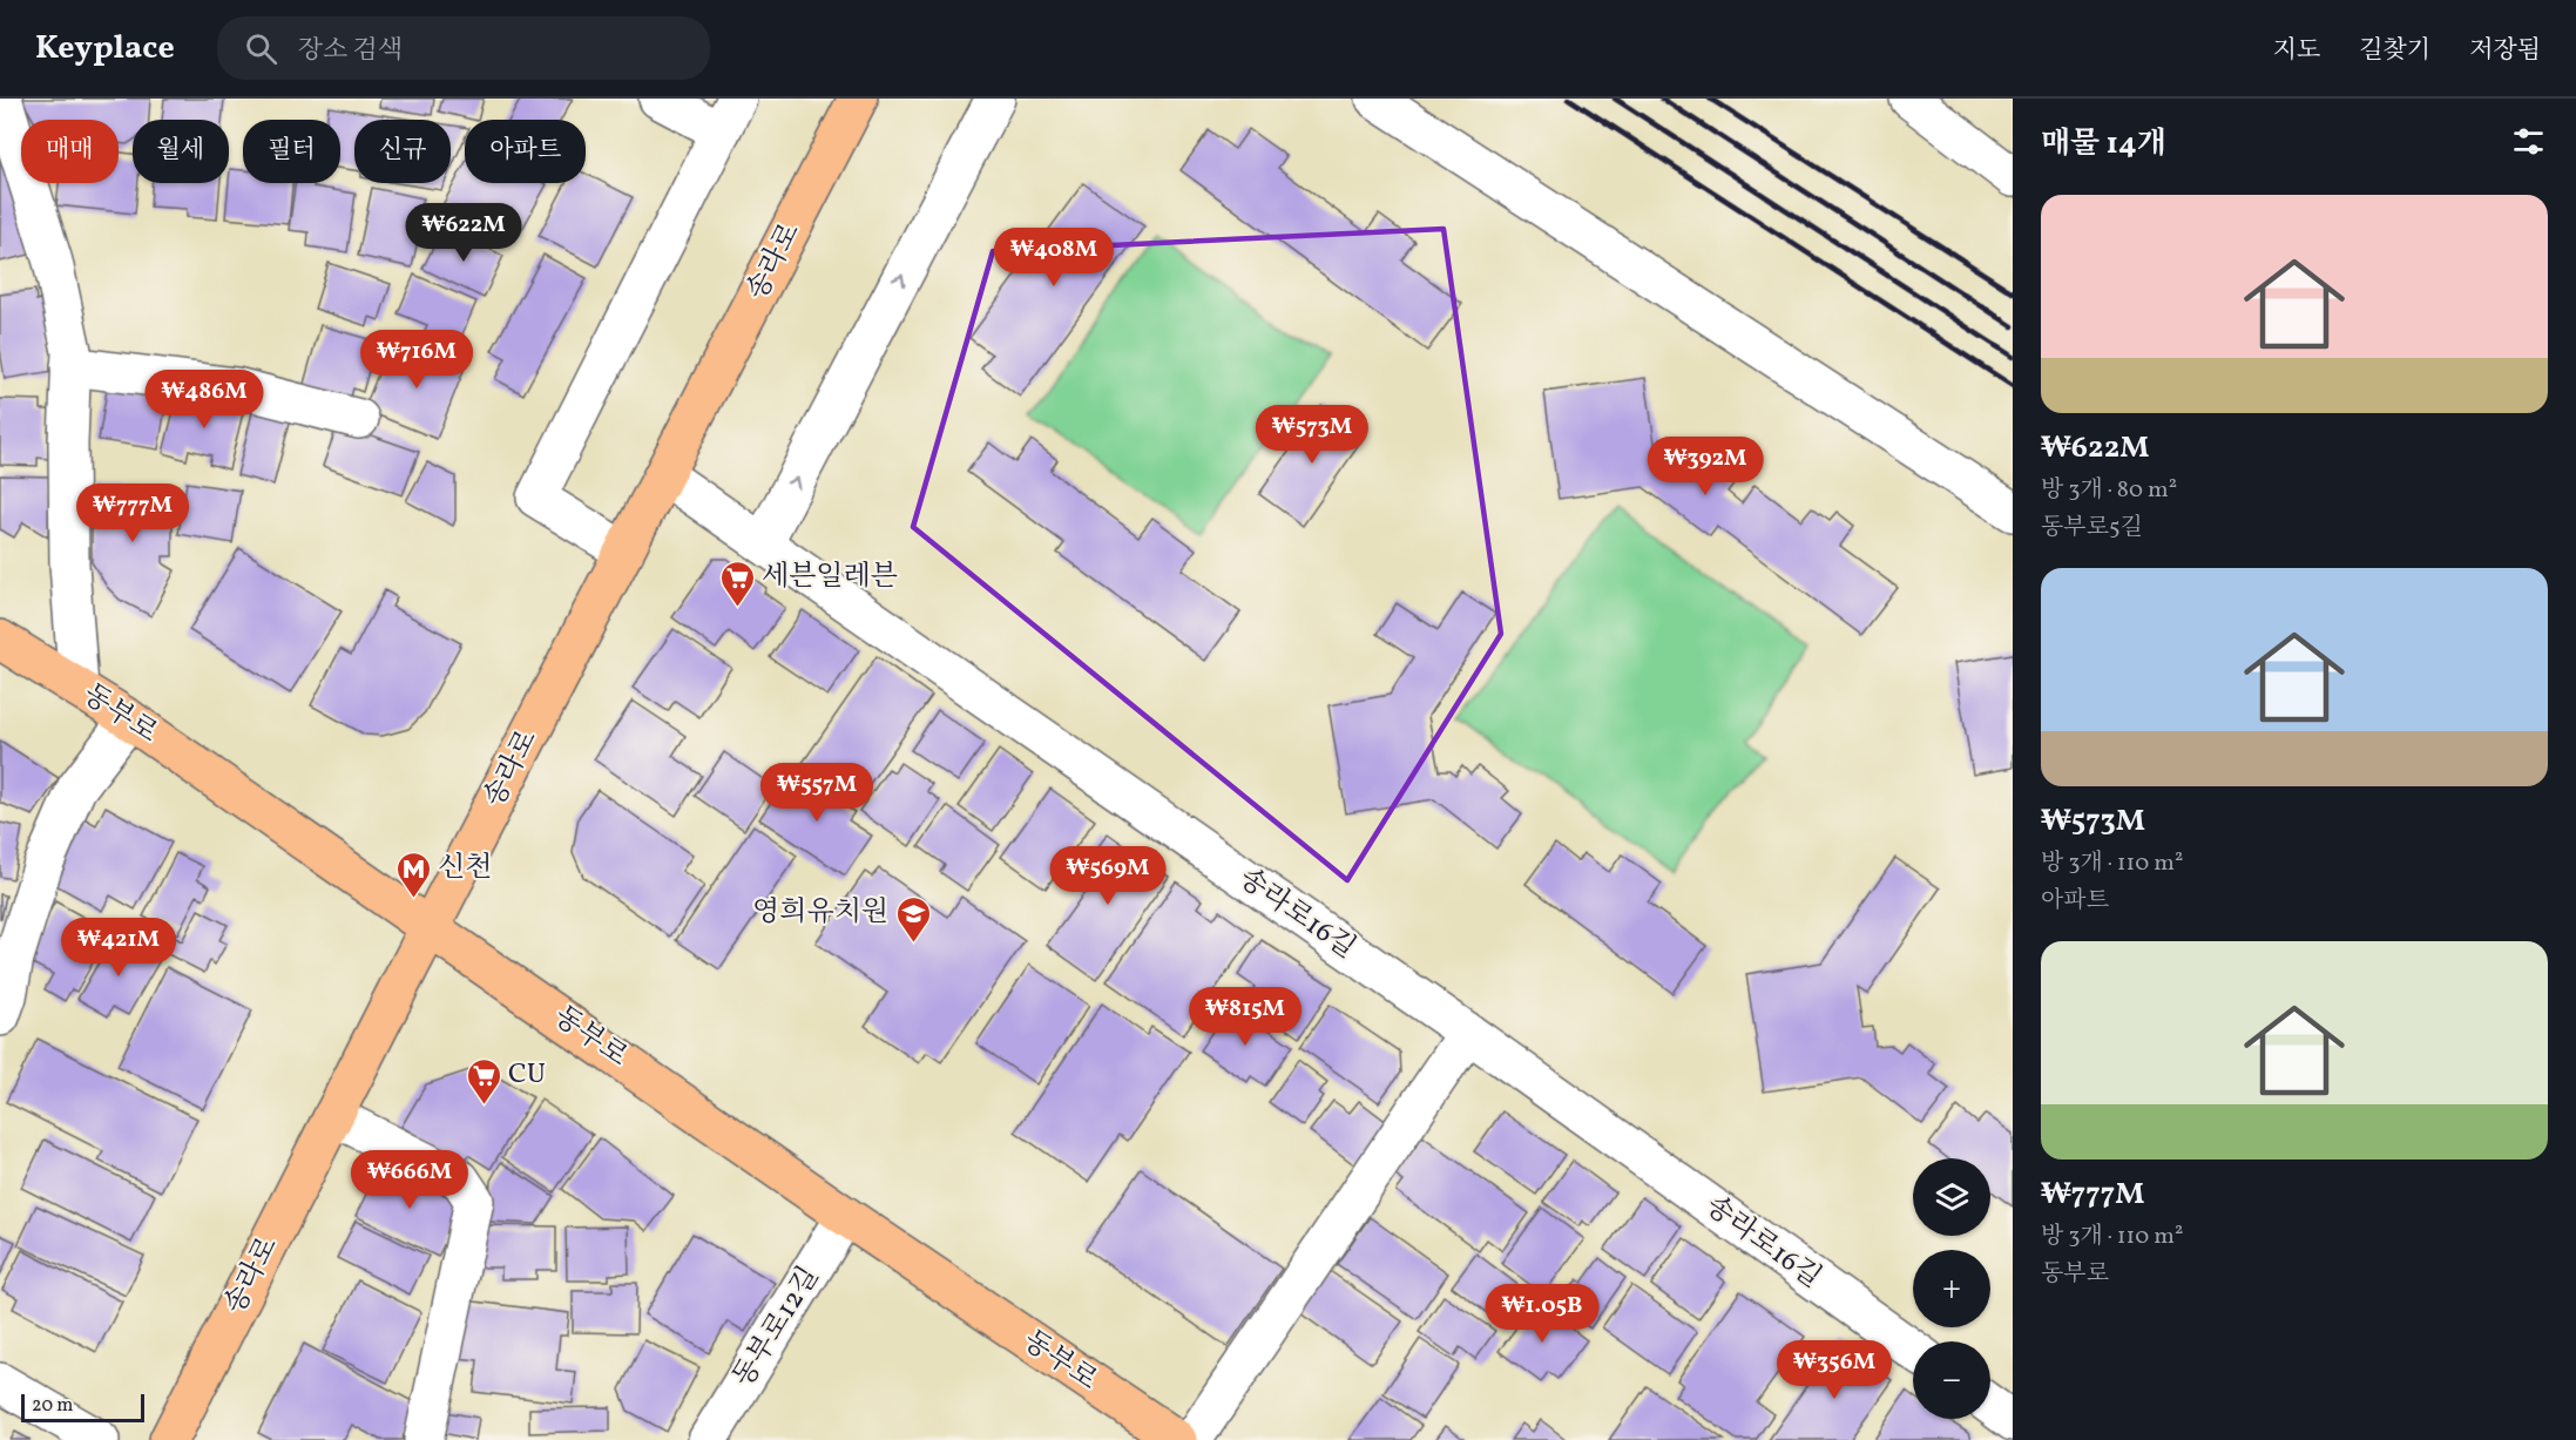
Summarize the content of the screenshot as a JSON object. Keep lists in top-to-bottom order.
{
  "streets": {
    "main road": ["송라로", "동부로"],
    "street": ["송라로16길", "동부로12길"]
  },
  "crossings": [
    ["송라로", "동부로"],
    ["송라로", "송라로16길"],
    ["동부로", "동부로12길"]
  ],
  "places": {
    "supermarket": ["세븐일레븐", "CU"],
    "metro station": ["신천"],
    "school or university": ["영희유치원"]
  },
  "scale_bar": "20 m",
  "page": {
    "header": "Keyplace",
    "search": "장소 검색",
    "nav": ["지도", "길찾기", "저장됨"],
    "heading": "매물 14개",
    "chip": [
      "매매",
      "월세",
      "필터",
      "신규",
      "아파트"
    ],
    "list": [
      {
        "name": "₩622M",
        "note": "방 3개 · 80 m² · 동부로5길"
      },
      {
        "name": "₩573M",
        "note": "방 3개 · 110 m² · 아파트"
      },
      {
        "name": "₩777M",
        "note": "방 3개 · 110 m² · 동부로"
      }
    ],
    "price": [
      "₩622M",
      "₩408M",
      "₩716M",
      "₩486M",
      "₩573M",
      "₩392M",
      "₩777M",
      "₩557M",
      "₩569M",
      "₩421M",
      "₩815M",
      "₩666M",
      "₩1.05B",
      "₩356M"
    ],
    "map_buttons": ["+", "−"],
    "scale": "20 m"
  }
}
